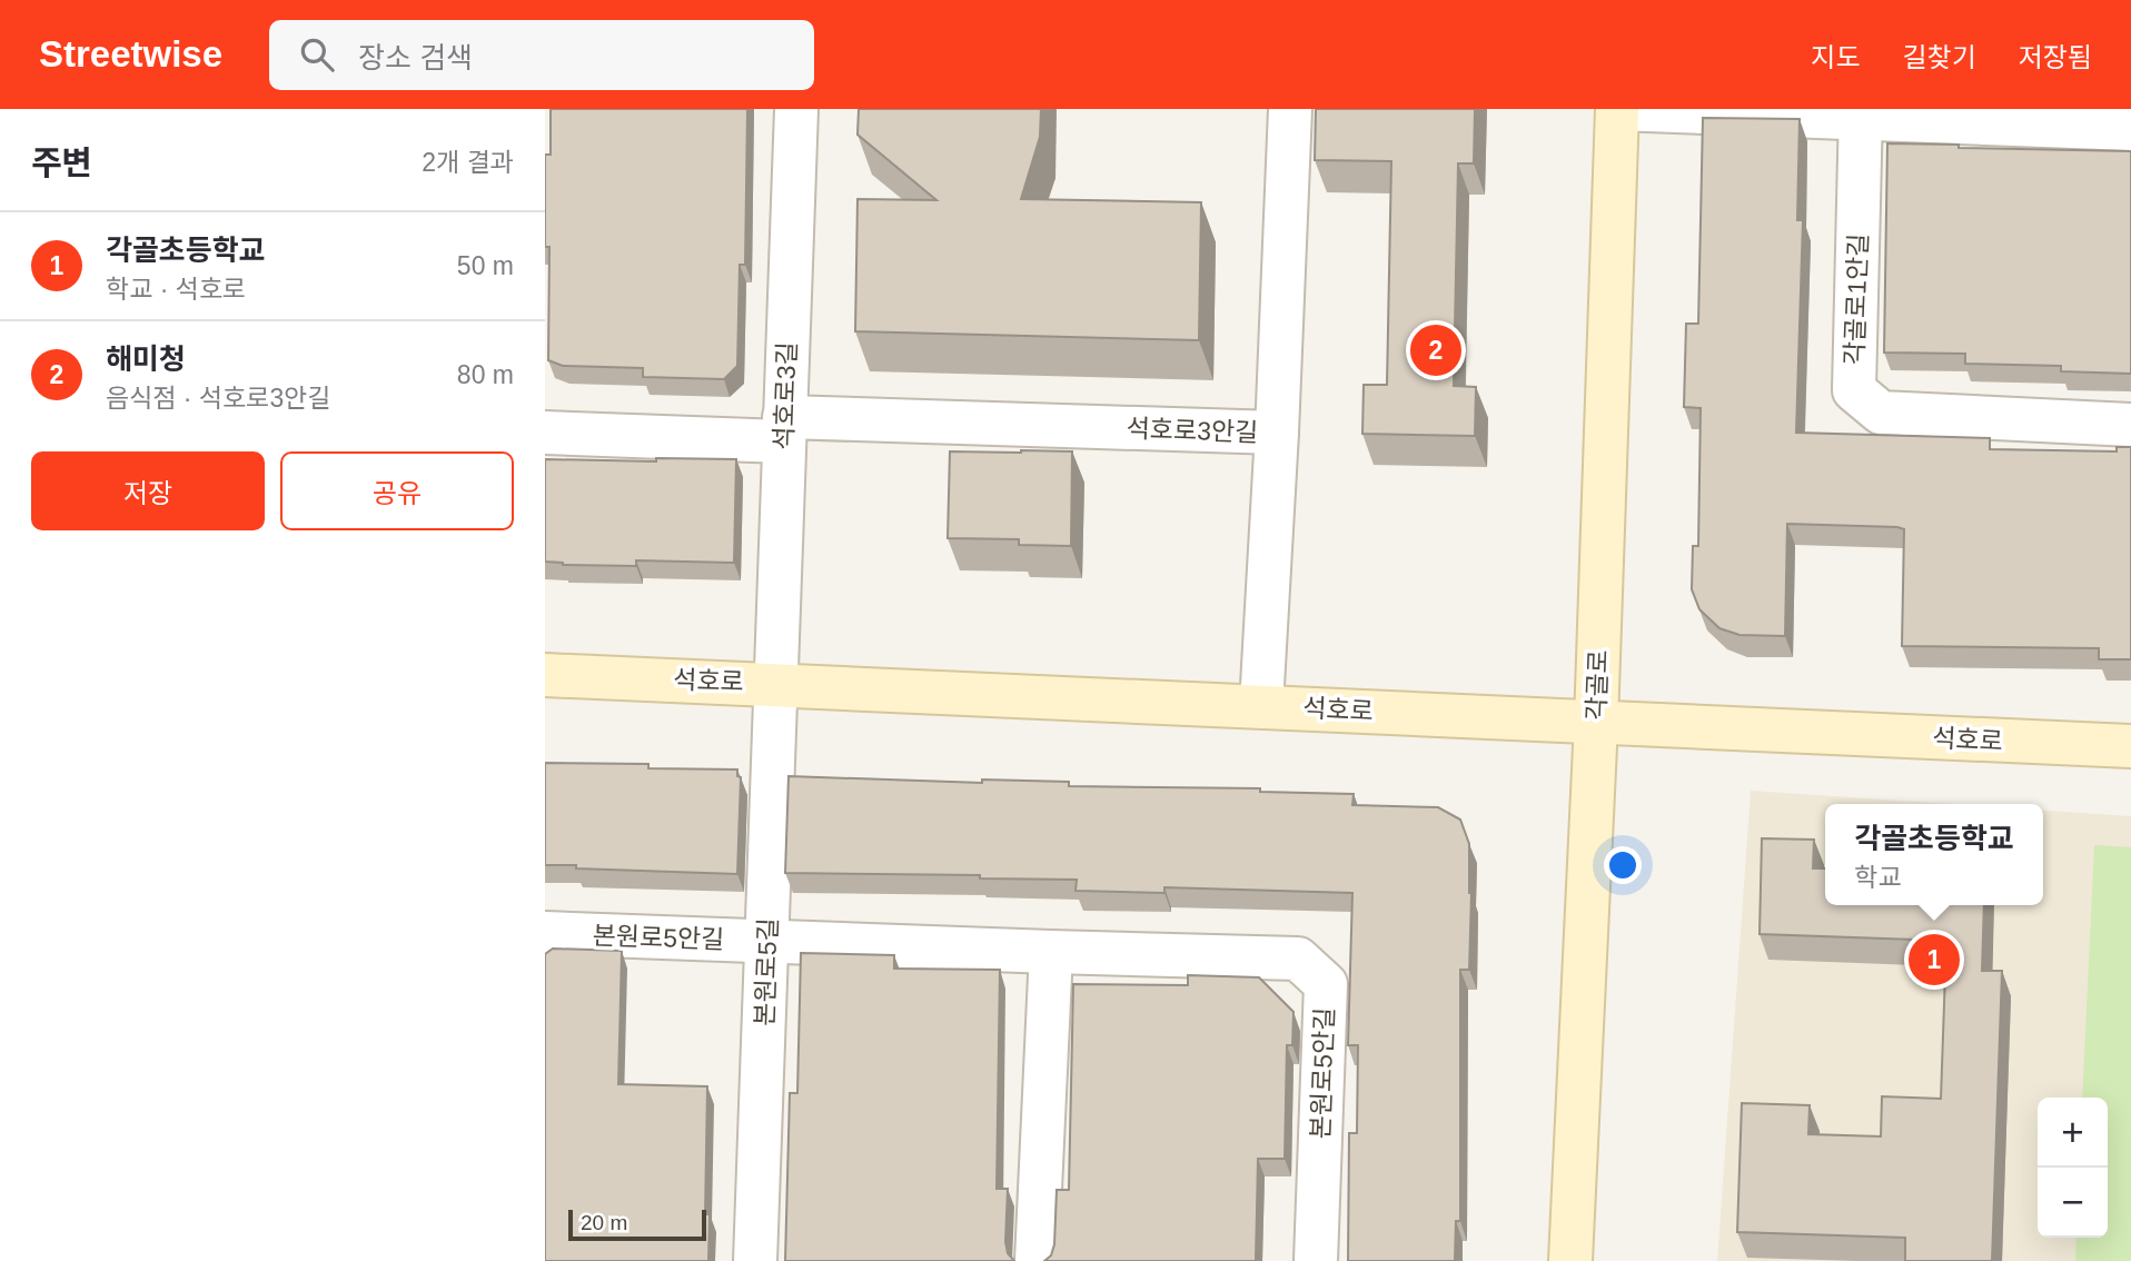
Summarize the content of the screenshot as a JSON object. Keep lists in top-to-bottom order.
{
  "streets": {
    "main road": ["석호로", "각골로"],
    "street": [
      "각골로1안길",
      "석호로3길",
      "석호로3안길",
      "본원로5안길",
      "본원로5길"
    ]
  },
  "crossings": [
    ["석호로3길", "석호로3안길"],
    ["석호로3길", "석호로"],
    ["석호로3길", "본원로5길"],
    ["석호로", "각골로"],
    ["석호로", "본원로5길"],
    ["본원로5안길", "본원로5길"]
  ],
  "scale_bar": "20 m",
  "page": {
    "header": "Streetwise",
    "search": "장소 검색",
    "nav": ["지도", "길찾기", "저장됨"],
    "heading": ["주변", "2개 결과"],
    "list": [
      {
        "mark": "1",
        "name": "각골초등학교",
        "note": "학교 · 석호로",
        "value": "50 m"
      },
      {
        "mark": "2",
        "name": "해미청",
        "note": "음식점 · 석호로3안길",
        "value": "80 m"
      }
    ],
    "pins": ["2", "1"],
    "buttons": ["저장", "공유"],
    "popup": ["각골초등학교", "학교"],
    "map_buttons": ["+", "−"],
    "scale": "20 m"
  }
}
